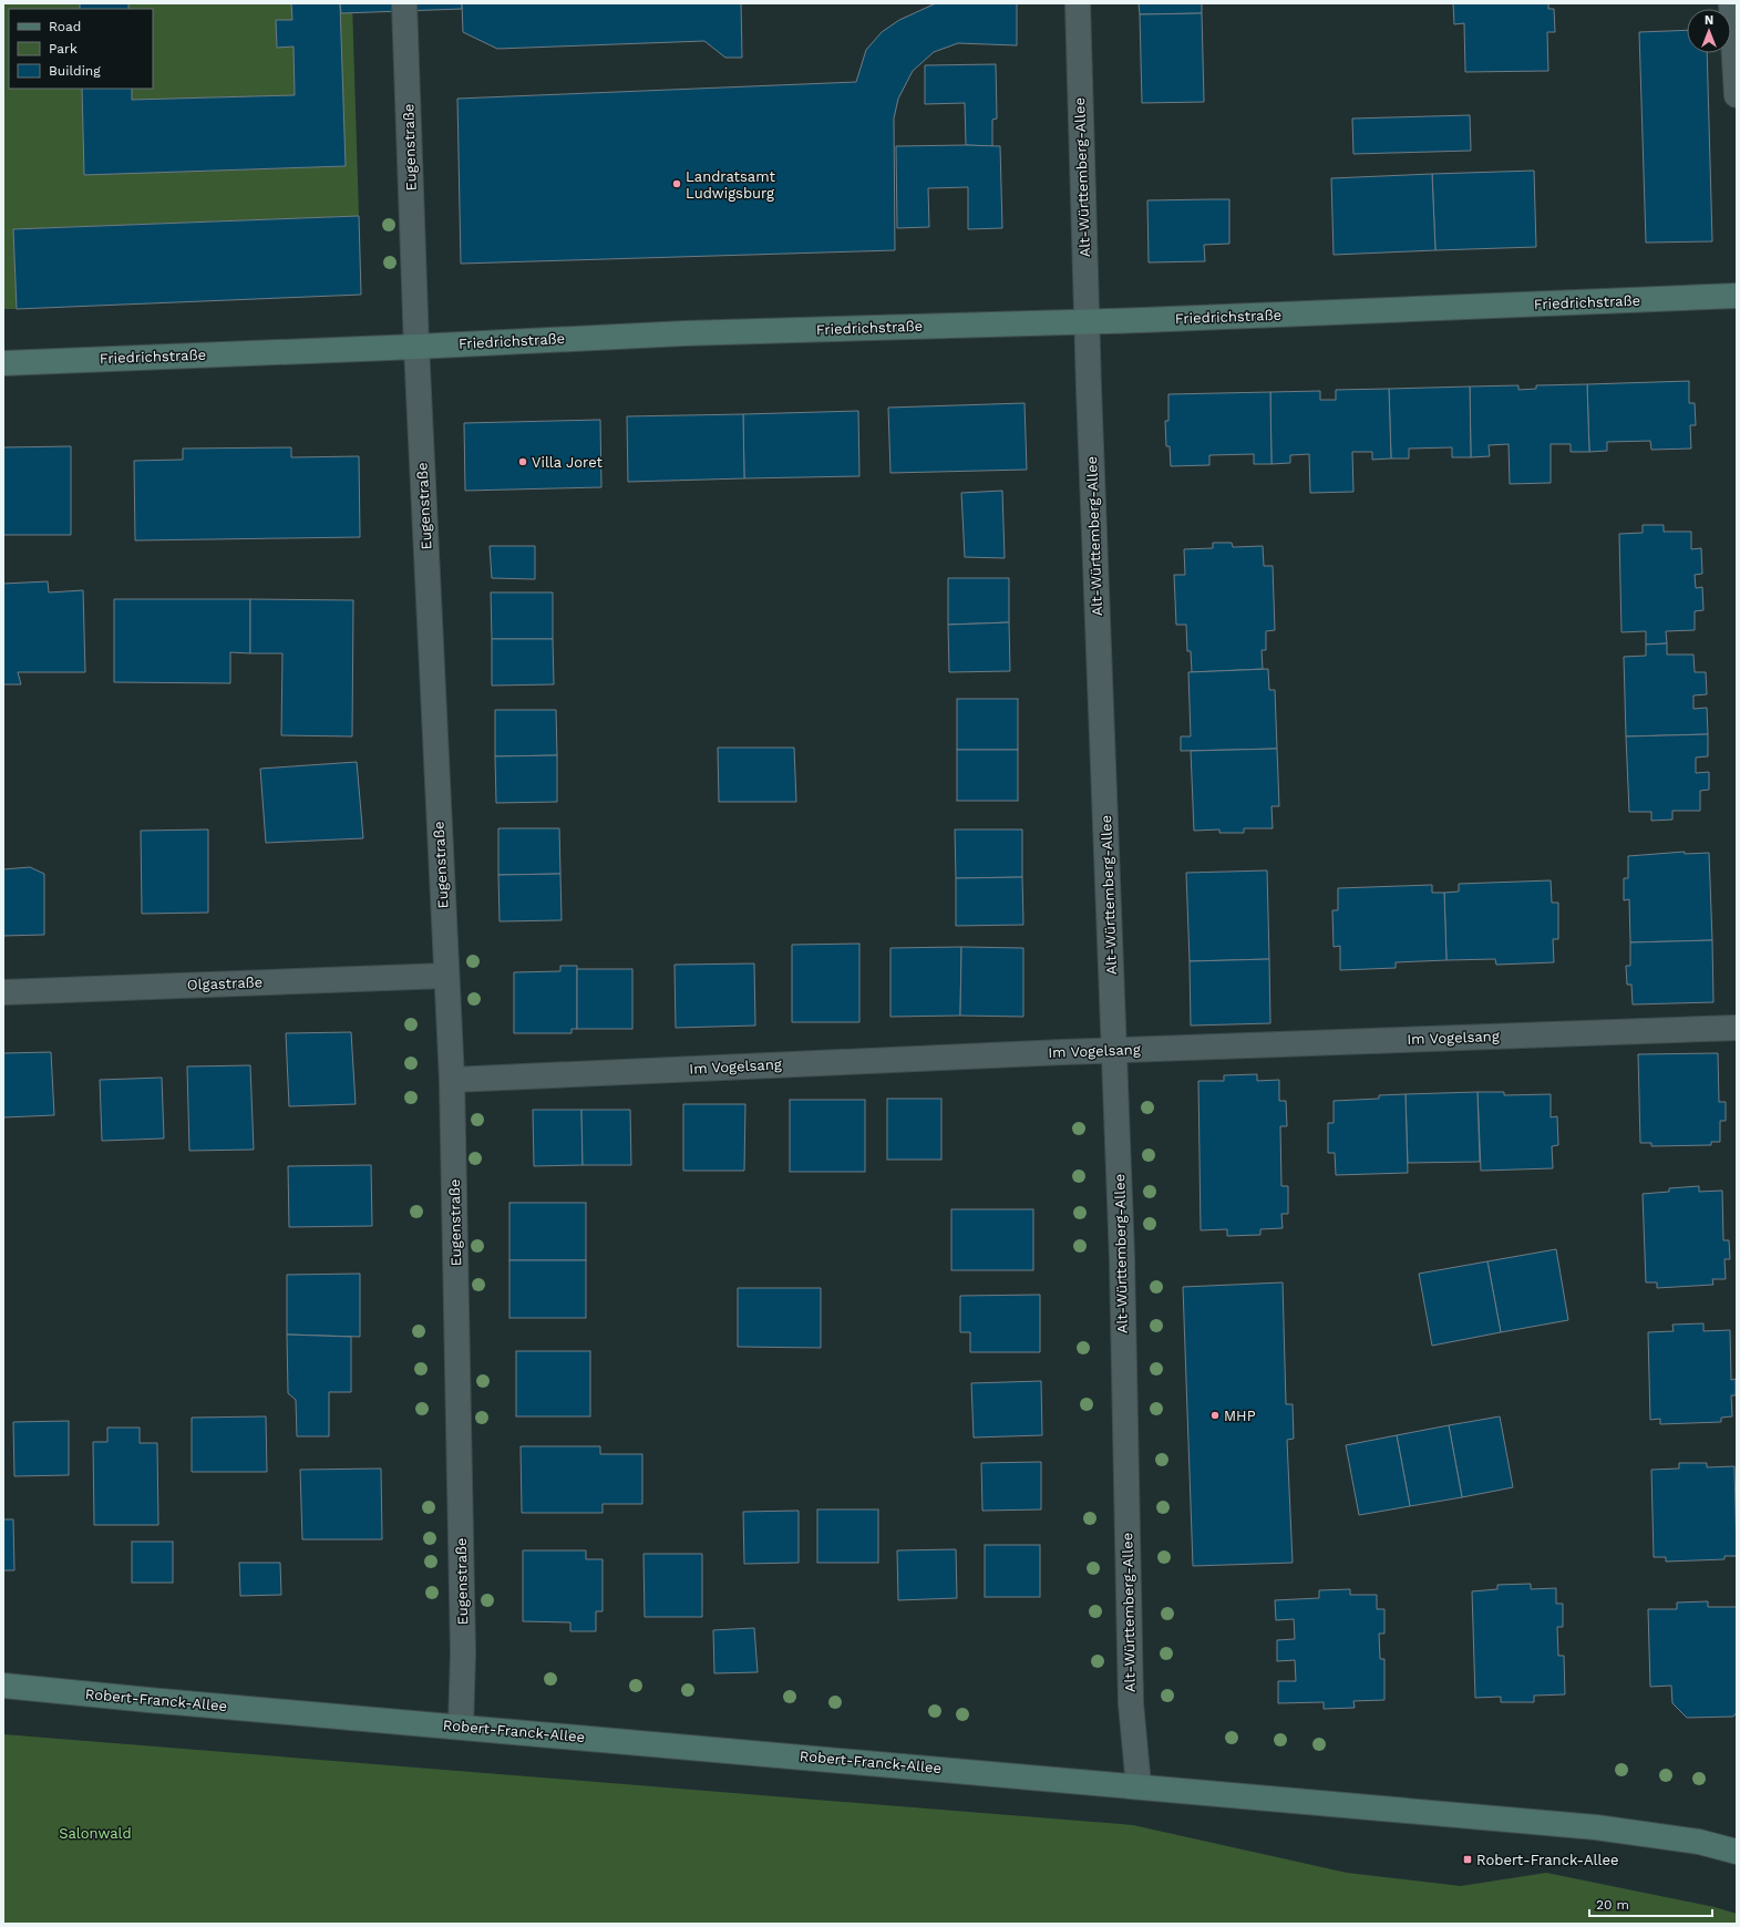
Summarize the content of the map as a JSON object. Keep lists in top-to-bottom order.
{
  "streets": {
    "main road": ["Friedrichstraße", "Robert-Franck-Allee"],
    "street": [
      "Eugenstraße",
      "Alt-Württemberg-Allee",
      "Olgastraße",
      "Im Vogelsang"
    ]
  },
  "crossings": [
    ["Eugenstraße", "Friedrichstraße"],
    ["Eugenstraße", "Olgastraße"],
    ["Eugenstraße", "Im Vogelsang"],
    ["Eugenstraße", "Robert-Franck-Allee"],
    ["Alt-Württemberg-Allee", "Friedrichstraße"],
    ["Alt-Württemberg-Allee", "Im Vogelsang"],
    ["Alt-Württemberg-Allee", "Robert-Franck-Allee"]
  ],
  "parks": ["Salonwald"],
  "places": {
    "other": ["Landratsamt Ludwigsburg", "Villa Joret", "MHP"],
    "transit": ["Robert-Franck-Allee"]
  },
  "legend": ["Road", "Park", "Building"],
  "scale_bar": "20 m",
  "north": "top"
}
